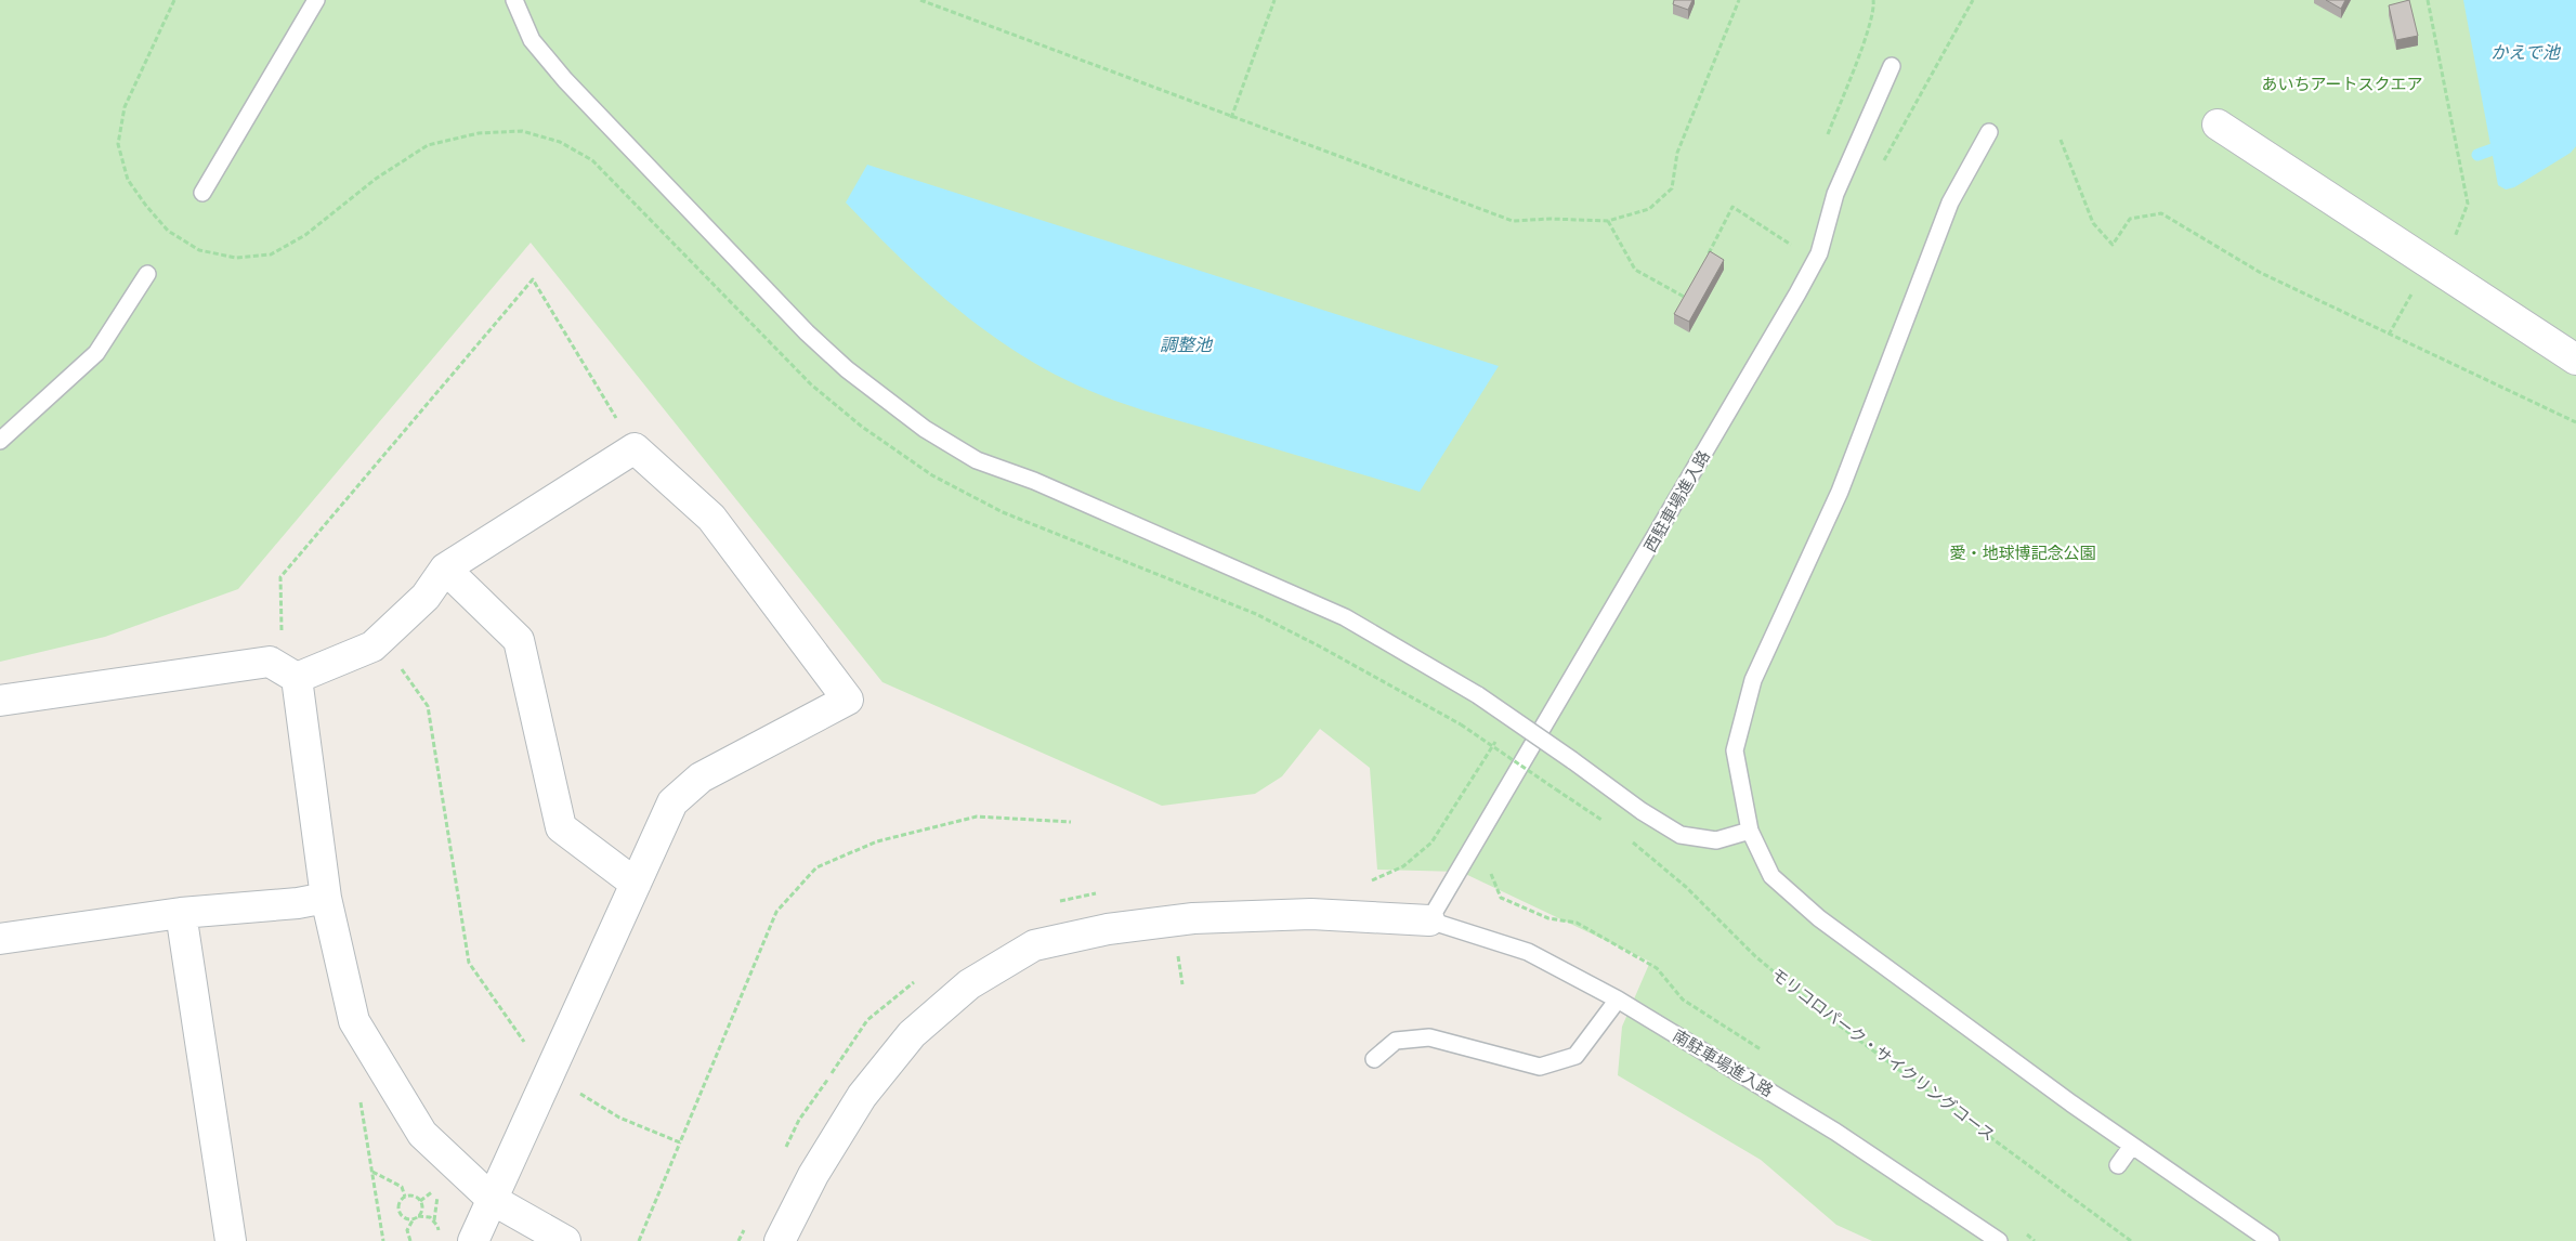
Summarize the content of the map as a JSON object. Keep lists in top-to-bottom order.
{
  "streets": {
    "lane": ["西駐車場進入路", "南駐車場進入路"],
    "path": ["モリコロパーク・サイクリングコース"]
  },
  "crossings": [
    ["西駐車場進入路", "南駐車場進入路"]
  ],
  "water": ["かえで池", "調整池"],
  "parks": ["あいちアートスクエア", "愛・地球博記念公園"]
}
